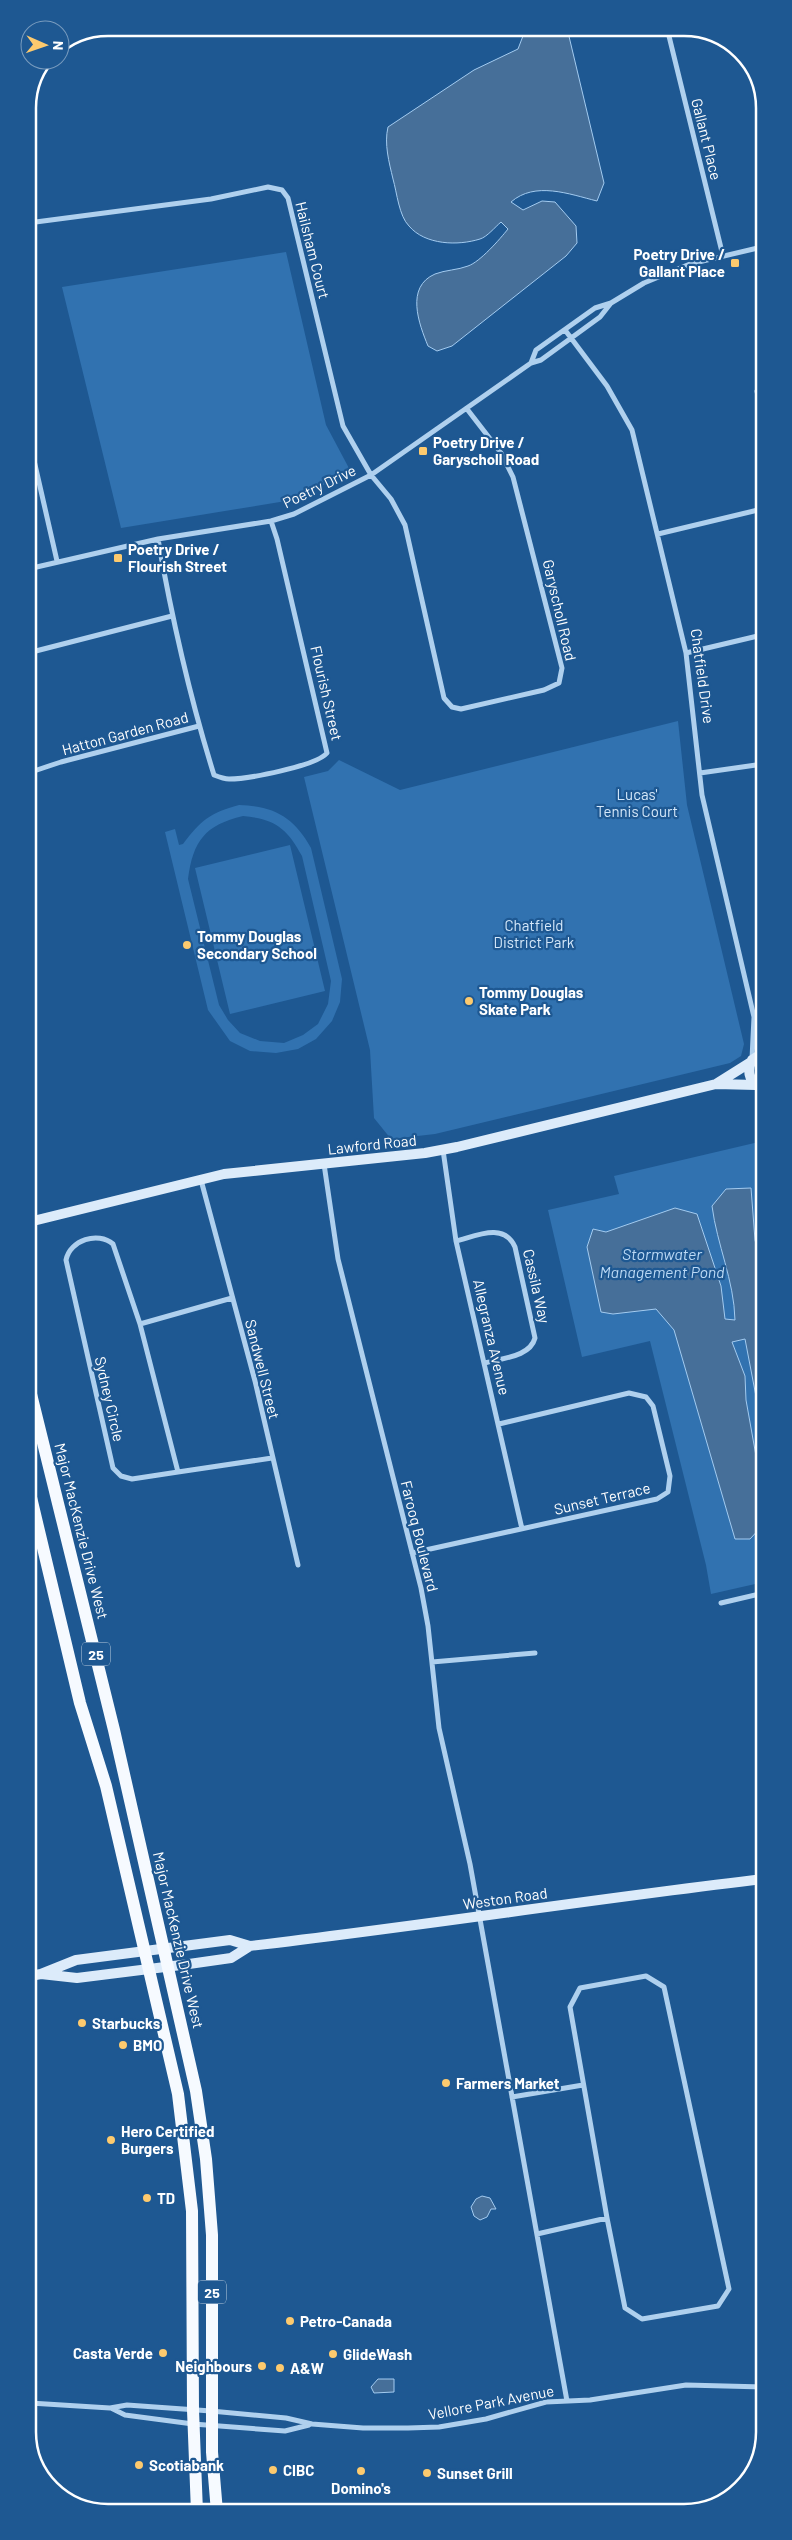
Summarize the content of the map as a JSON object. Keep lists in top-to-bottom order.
{
  "streets": {
    "main road": [
      "Lawford Road",
      "Major MacKenzie Drive West",
      "25",
      "Weston Road"
    ],
    "street": [
      "Gallant Place",
      "Hailsham Court",
      "Poetry Drive",
      "Garyscholl Road",
      "Chatfield Drive",
      "Flourish Street",
      "Hatton Garden Road",
      "Cassila Way",
      "Allegranza Avenue",
      "Sandwell Street",
      "Sydney Circle",
      "Sunset Terrace",
      "Farooq Boulevard",
      "Vellore Park Avenue"
    ]
  },
  "crossings": [
    ["Gallant Place", "Poetry Drive"],
    ["Hailsham Court", "Poetry Drive"],
    ["Hailsham Court", "Garyscholl Road"],
    ["Poetry Drive", "Garyscholl Road"],
    ["Poetry Drive", "Chatfield Drive"],
    ["Poetry Drive", "Flourish Street"],
    ["Chatfield Drive", "Lawford Road"],
    ["Flourish Street", "Hatton Garden Road"],
    ["Lawford Road", "Allegranza Avenue"],
    ["Lawford Road", "Sandwell Street"],
    ["Lawford Road", "Farooq Boulevard"],
    ["Cassila Way", "Allegranza Avenue"],
    ["Allegranza Avenue", "Sunset Terrace"],
    ["Sunset Terrace", "Farooq Boulevard"],
    ["Major MacKenzie Drive West", "Weston Road"],
    ["Major MacKenzie Drive West", "Vellore Park Avenue"],
    ["Farooq Boulevard", "Weston Road"],
    ["Farooq Boulevard", "Vellore Park Avenue"],
    ["25", "Weston Road"],
    ["25", "Vellore Park Avenue"]
  ],
  "water": ["Stormwater Management Pond"],
  "parks": ["Lucas' Tennis Court", "Chatfield District Park"],
  "places": {
    "transit": ["Poetry Drive / Gallant Place", "Poetry Drive / Garyscholl Road", "Poetry Drive / Flourish Street"],
    "other": [
      "Tommy Douglas Secondary School",
      "Tommy Douglas Skate Park",
      "Starbucks",
      "BMO",
      "Farmers Market",
      "Hero Certified Burgers",
      "TD",
      "Petro-Canada",
      "Casta Verde",
      "GlideWash",
      "Neighbours",
      "A&W",
      "Scotiabank",
      "CIBC",
      "Domino's",
      "Sunset Grill"
    ]
  },
  "north": "right"
}
